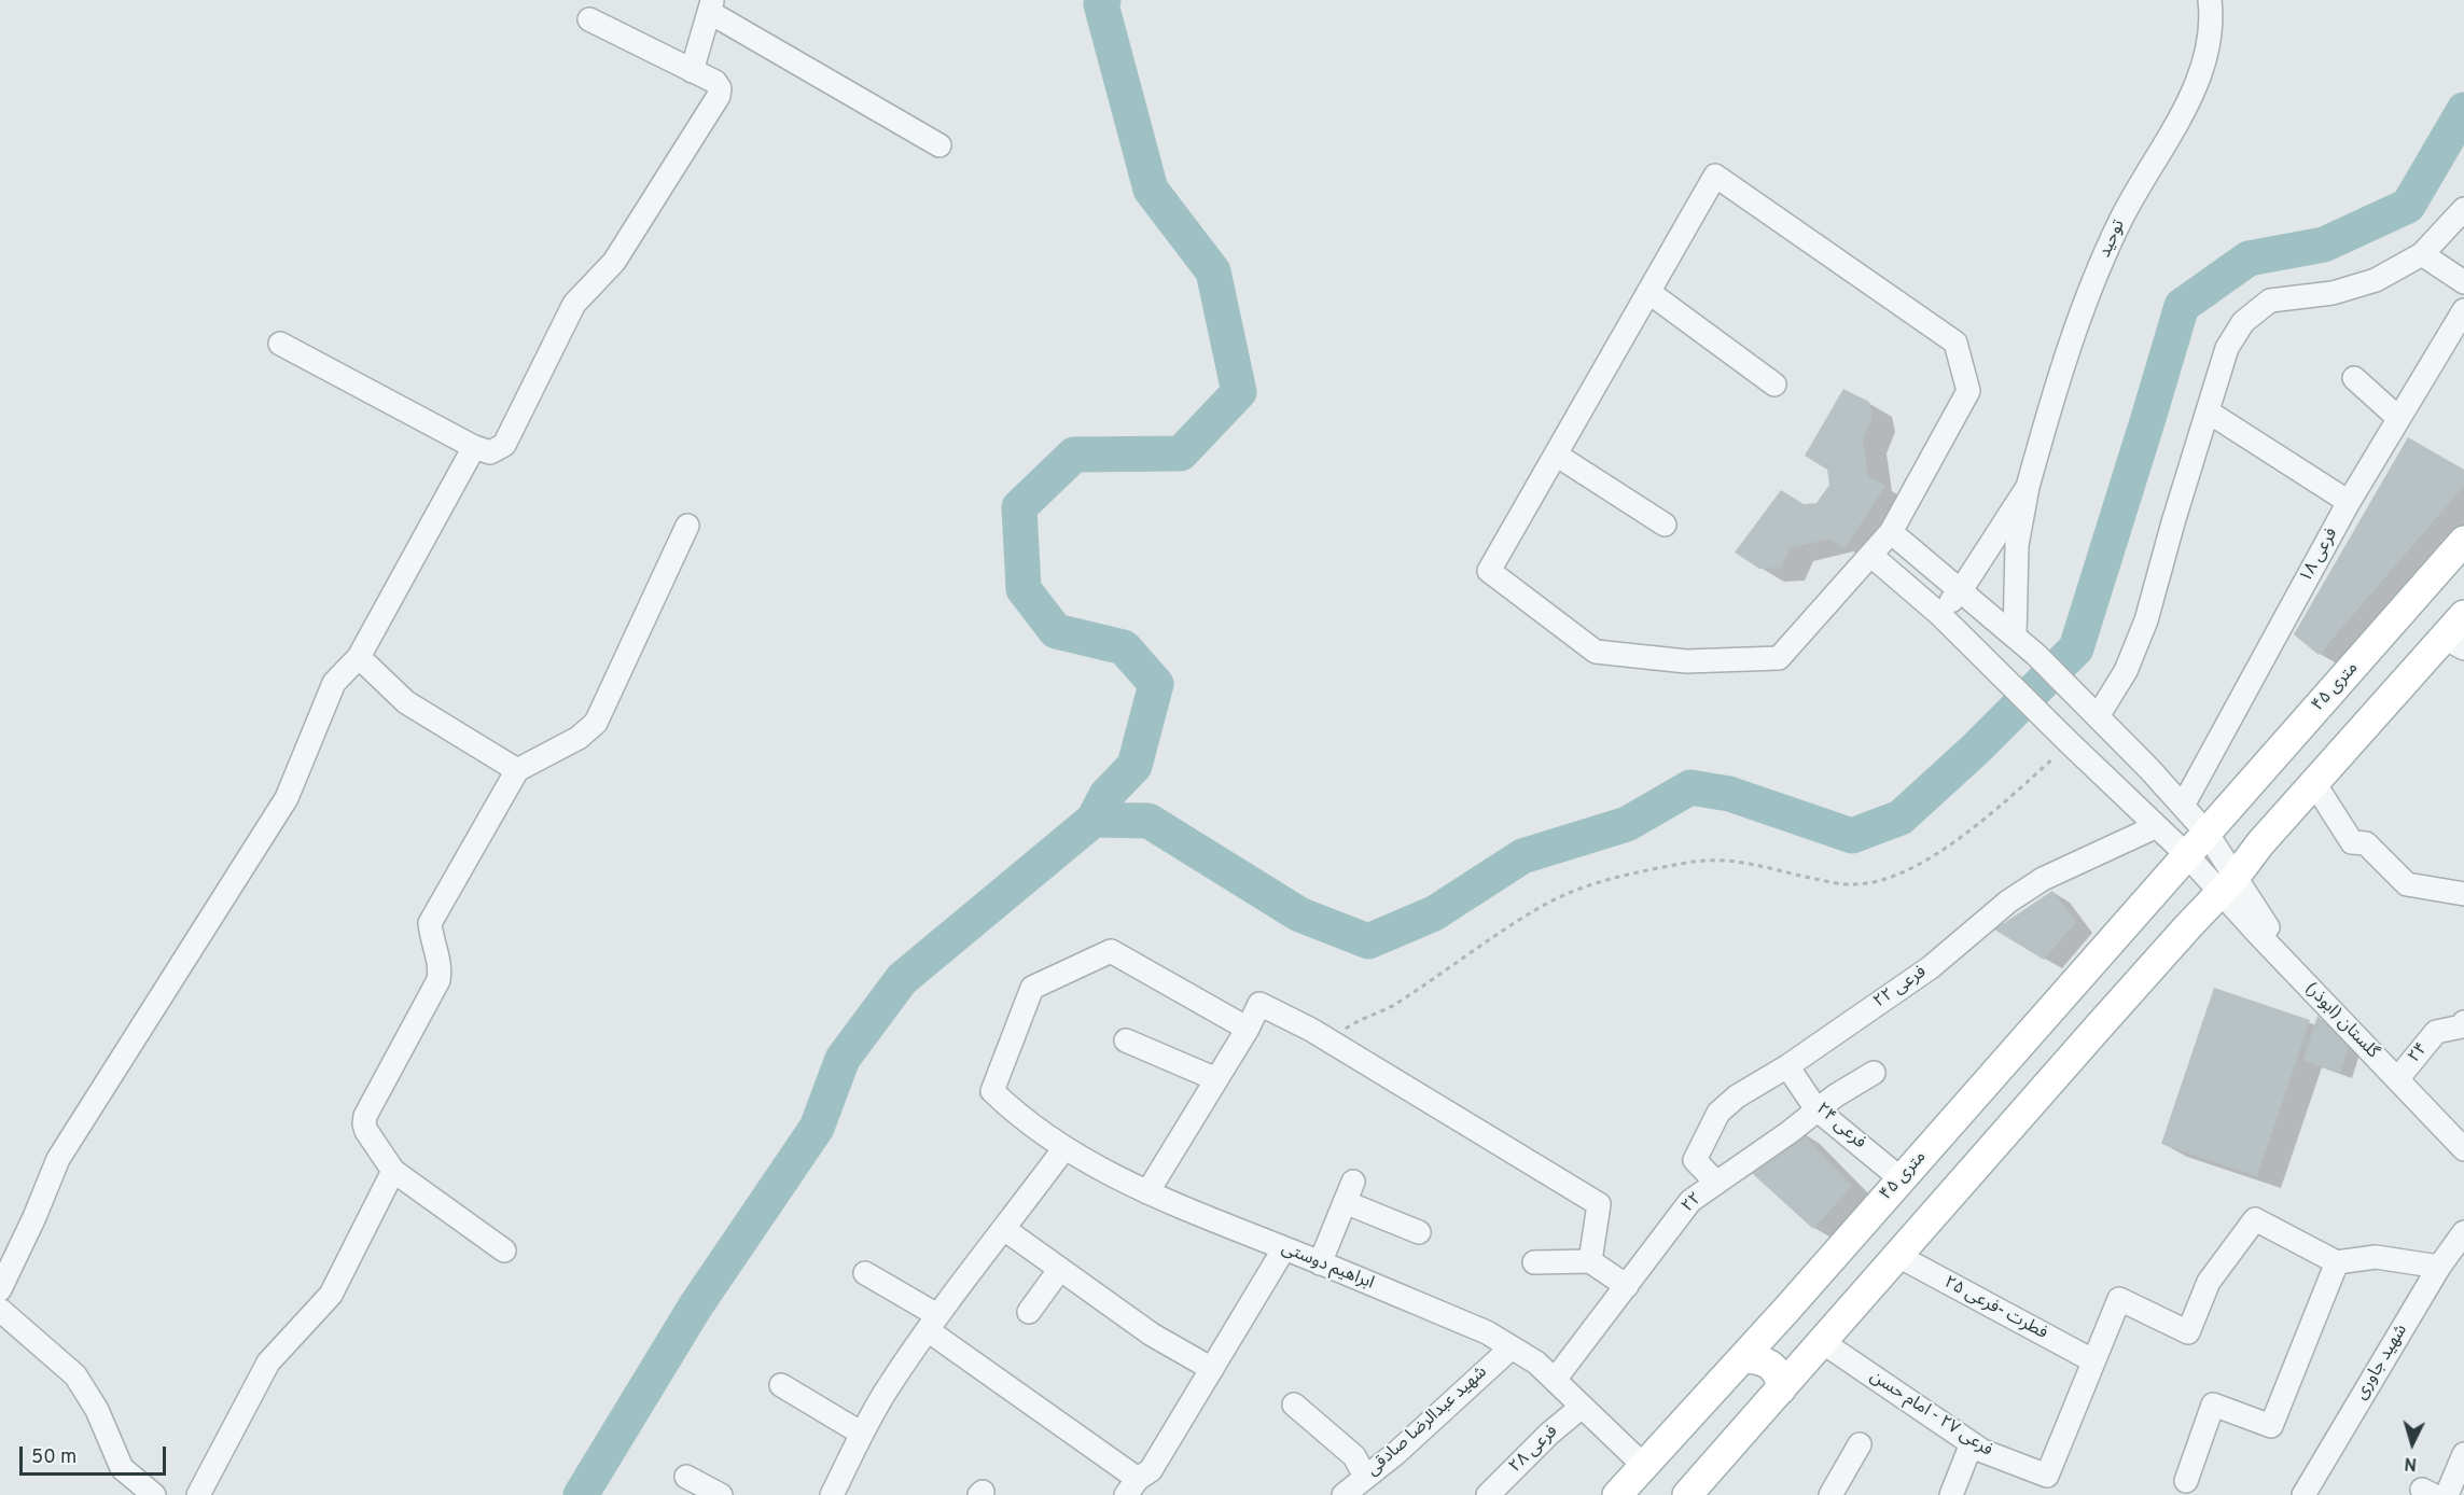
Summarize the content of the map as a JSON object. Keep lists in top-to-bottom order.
{
  "streets": {
    "main road": ["۴۵ متری"],
    "street": [
      "توحید",
      "فرعی ۱۸",
      "فرعی ۲۲",
      "گلستان (ابوذر)",
      "۲۴",
      "فرعی ۲۴",
      "۲۲",
      "ابراهیم دوستی",
      "فطرت -فرعی ۲۵",
      "شهید جاوری",
      "فرعی ۲۷ - امام حسن",
      "شهید عبدالرضا صادقی",
      "فرعی ۲۸"
    ]
  },
  "crossings": [
    ["۴۵ متری", "فرعی ۲۴"],
    ["۴۵ متری", "ابراهیم دوستی"],
    ["فرعی ۲۲", "فرعی ۲۴"],
    ["فرعی ۲۲", "۲۲"],
    ["گلستان (ابوذر)", "۲۴"],
    ["فرعی ۲۴", "۲۲"],
    ["۲۲", "ابراهیم دوستی"],
    ["ابراهیم دوستی", "شهید عبدالرضا صادقی"],
    ["ابراهیم دوستی", "فرعی ۲۸"],
    ["فطرت -فرعی ۲۵", "فرعی ۲۷ - امام حسن"]
  ],
  "scale_bar": "50 m",
  "north": "bottom"
}
